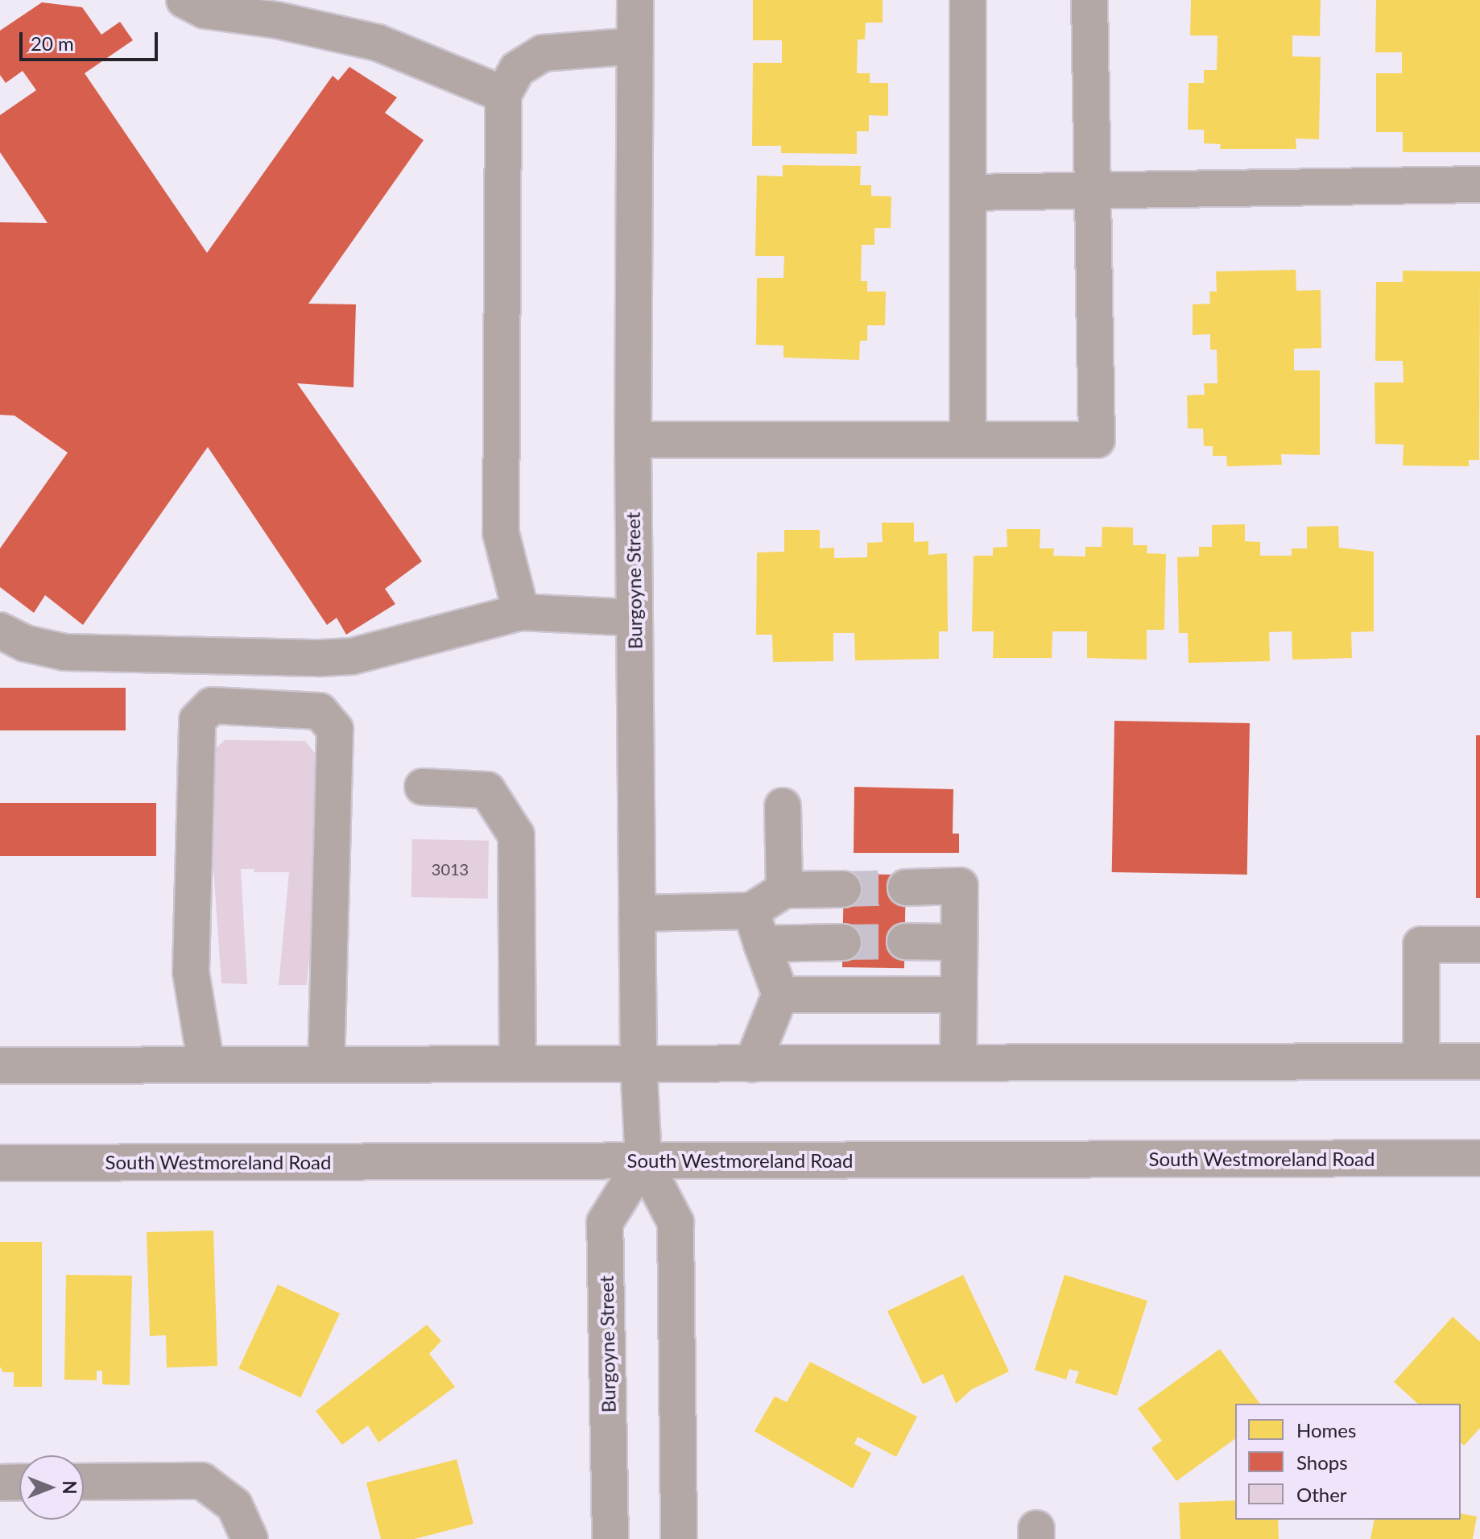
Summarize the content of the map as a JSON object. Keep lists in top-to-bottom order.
{
  "streets": {
    "main road": ["South Westmoreland Road"],
    "street": ["Burgoyne Street"]
  },
  "crossings": [
    ["Burgoyne Street", "South Westmoreland Road"]
  ],
  "house_numbers": ["3013"],
  "legend": ["Homes", "Shops", "Other"],
  "scale_bar": "20 m",
  "north": "right"
}
